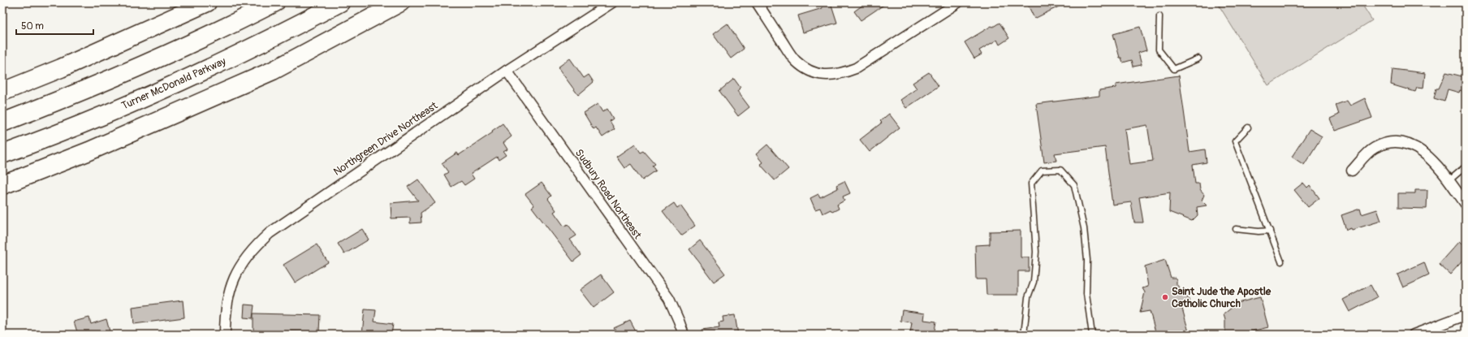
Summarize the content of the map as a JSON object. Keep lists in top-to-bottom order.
{
  "streets": {
    "highway": ["Turner McDonald Parkway"],
    "street": ["Northgreen Drive Northeast", "Sudbury Road Northeast"]
  },
  "crossings": [
    ["Northgreen Drive Northeast", "Sudbury Road Northeast"]
  ],
  "places": ["Saint Jude the Apostle Catholic Church"],
  "scale_bar": "50 m"
}
